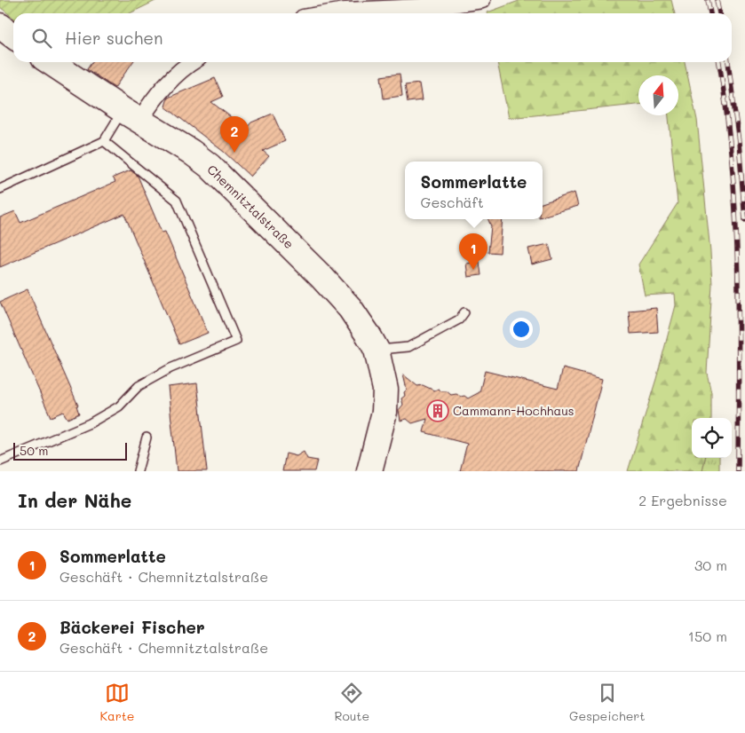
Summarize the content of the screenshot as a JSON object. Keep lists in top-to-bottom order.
{
  "streets": {
    "main road": ["Chemnitztalstraße"]
  },
  "places": {
    "building": ["Cammann-Hochhaus"]
  },
  "scale_bar": "50 m",
  "north": "top",
  "page": {
    "search": "Hier suchen",
    "pins": ["2", "1"],
    "popup": ["Sommerlatte", "Geschäft"],
    "scale": "50 m",
    "heading": ["In der Nähe", "2 Ergebnisse"],
    "list": [
      {
        "mark": "1",
        "name": "Sommerlatte",
        "note": "Geschäft · Chemnitztalstraße",
        "value": "30 m"
      },
      {
        "mark": "2",
        "name": "Bäckerei Fischer",
        "note": "Geschäft · Chemnitztalstraße",
        "value": "150 m"
      }
    ],
    "nav": ["Karte", "Route", "Gespeichert"]
  }
}
